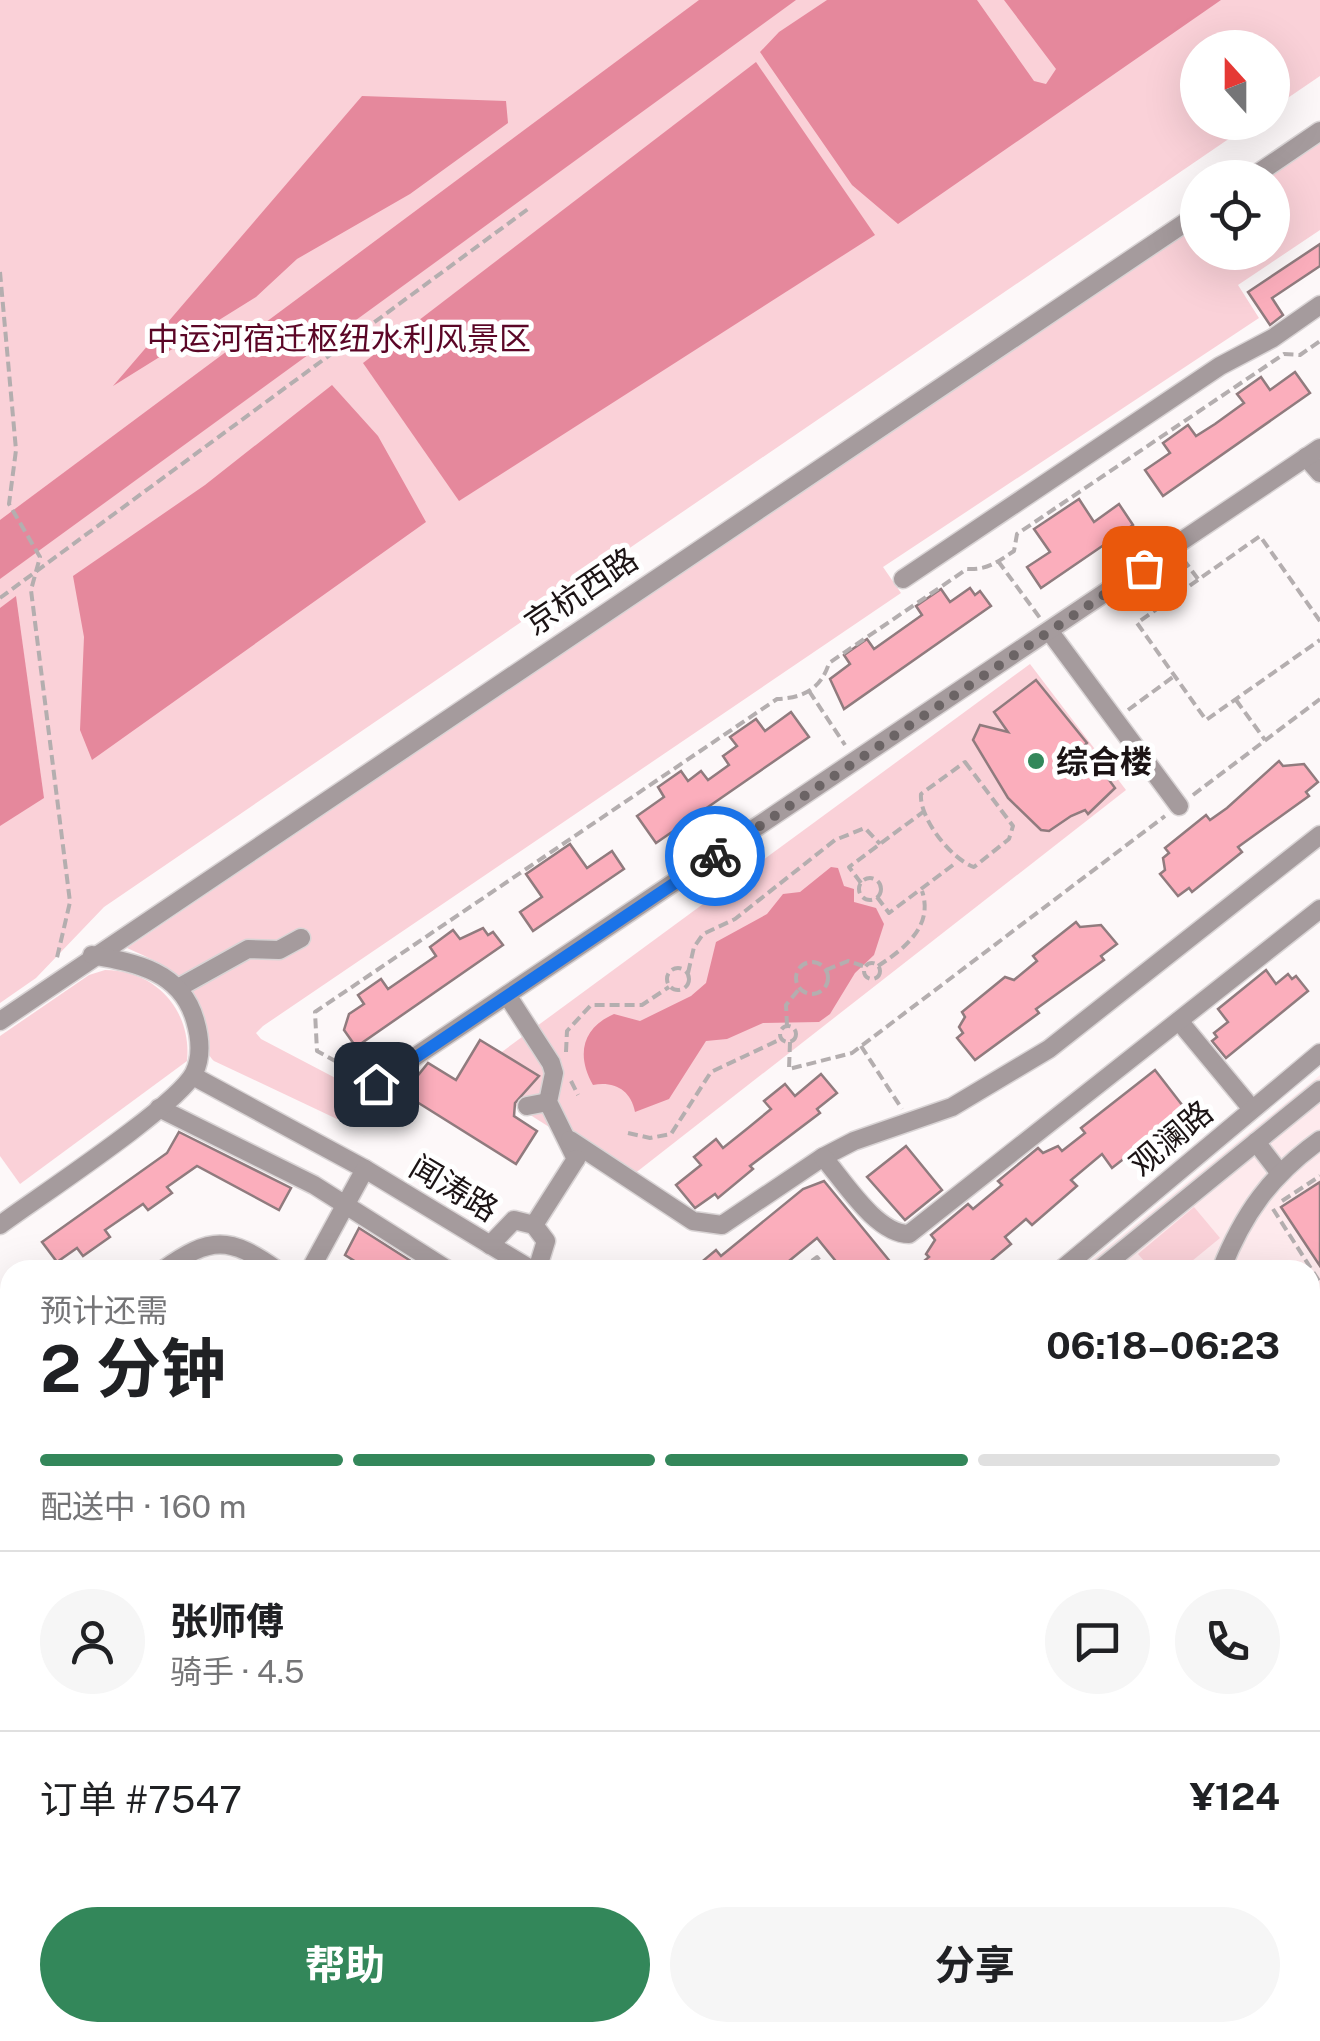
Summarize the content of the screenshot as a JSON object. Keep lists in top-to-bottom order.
{
  "streets": {
    "street": ["京杭西路", "观澜路", "闻涛路"]
  },
  "parks": ["中运河宿迁枢纽水利风景区"],
  "places": ["综合楼"],
  "north": "top",
  "page": {
    "heading": ["2 分钟", "预计还需", "06:18–06:23"],
    "panel": [
      "张师傅",
      "骑手 · 4.5",
      "订单 #7547",
      "¥124"
    ],
    "bar": "配送中 · 160 m",
    "buttons": ["帮助", "分享"]
  }
}
